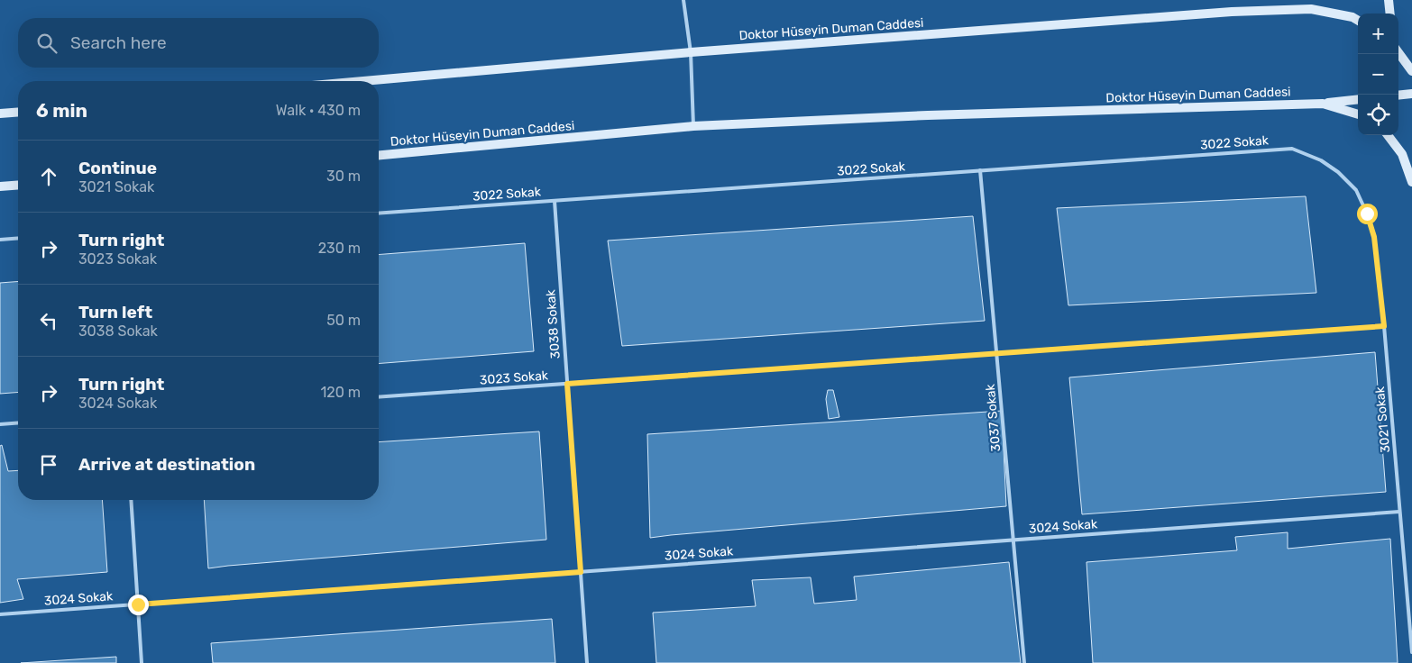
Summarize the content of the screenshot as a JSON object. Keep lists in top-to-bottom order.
{
  "streets": {
    "main road": ["Doktor Hüseyin Duman Caddesi"],
    "lane": [
      "3022 Sokak",
      "3038 Sokak",
      "3023 Sokak",
      "3037 Sokak",
      "3021 Sokak",
      "3024 Sokak"
    ]
  },
  "crossings": [
    ["3022 Sokak", "3038 Sokak"],
    ["3022 Sokak", "3037 Sokak"],
    ["3022 Sokak", "3021 Sokak"],
    ["3038 Sokak", "3023 Sokak"],
    ["3038 Sokak", "3024 Sokak"],
    ["3023 Sokak", "3037 Sokak"],
    ["3023 Sokak", "3021 Sokak"],
    ["3037 Sokak", "3024 Sokak"],
    ["3021 Sokak", "3024 Sokak"]
  ],
  "page": {
    "map_buttons": ["+", "−"],
    "search": "Search here",
    "heading": ["6 min", "Walk · 430 m"],
    "list": [
      ["Continue", "3021 Sokak", "30 m"],
      ["Turn right", "3023 Sokak", "230 m"],
      ["Turn left", "3038 Sokak", "50 m"],
      ["Turn right", "3024 Sokak", "120 m"],
      "Arrive at destination"
    ]
  }
}
